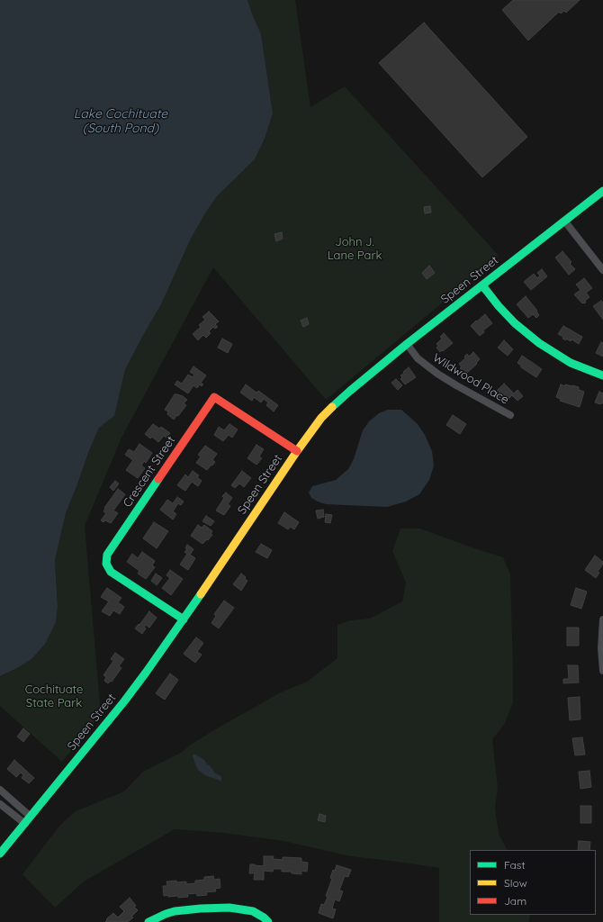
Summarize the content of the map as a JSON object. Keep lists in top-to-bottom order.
{
  "streets": {
    "street": ["Speen Street", "Wildwood Place", "Crescent Street"]
  },
  "crossings": [
    ["Speen Street", "Wildwood Place"],
    ["Speen Street", "Crescent Street"]
  ],
  "water": ["Lake Cochituate (South Pond)"],
  "parks": ["John J. Lane Park", "Cochituate State Park"],
  "legend": ["Fast", "Slow", "Jam"]
}
